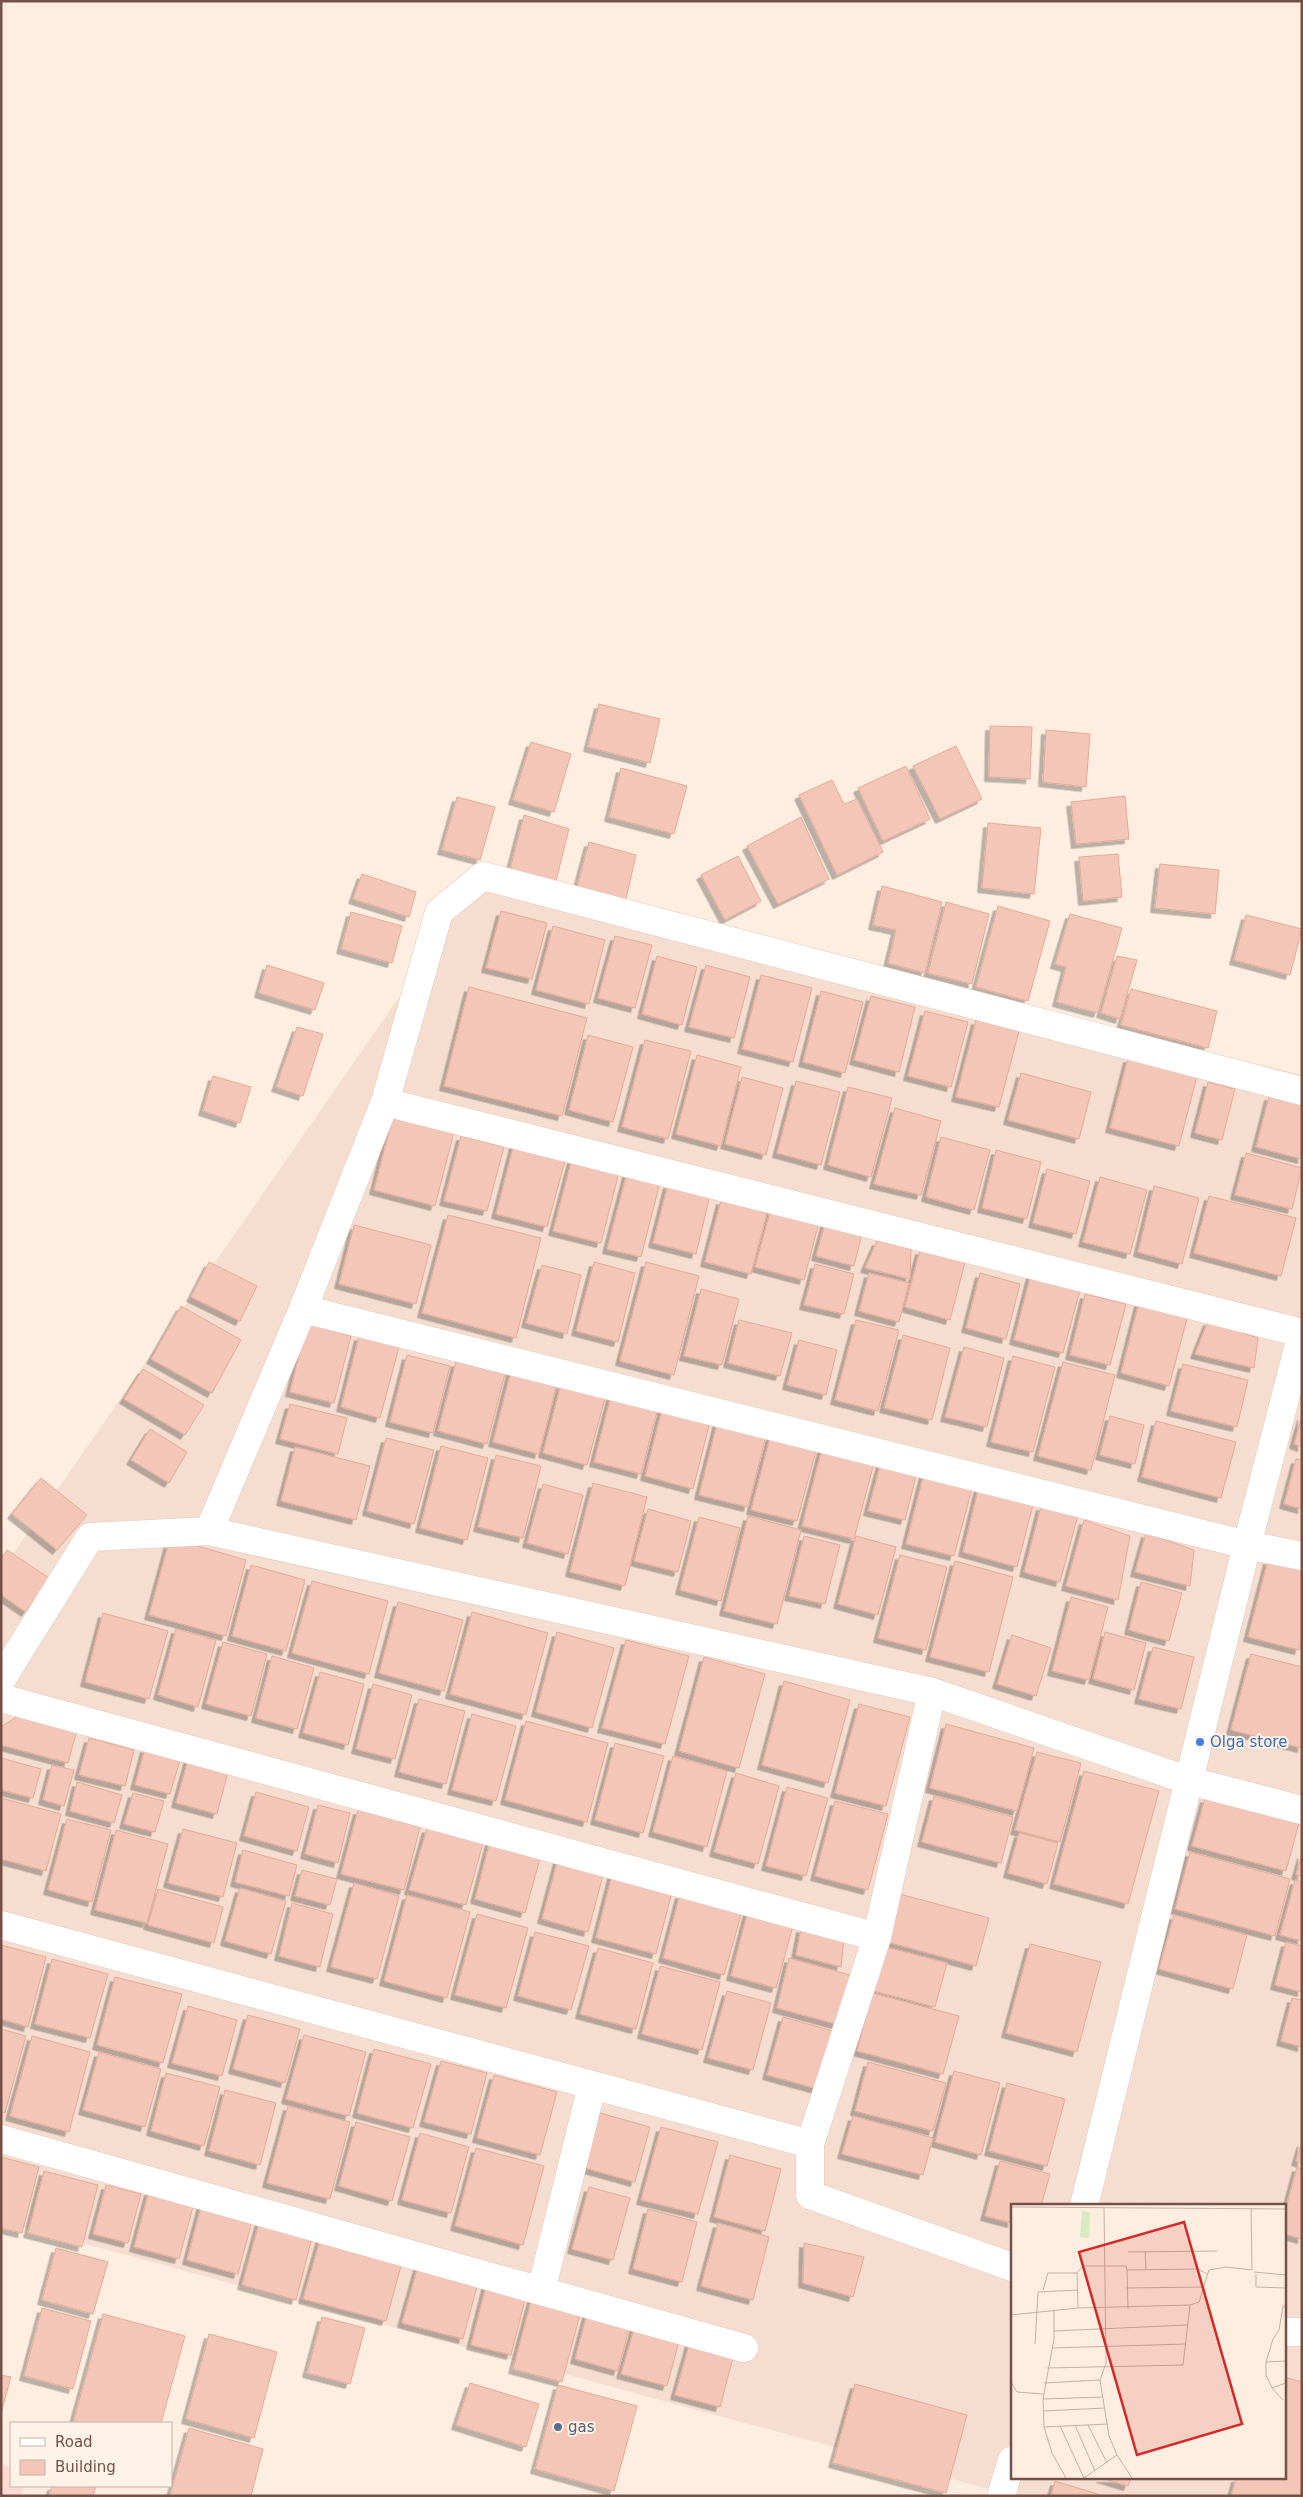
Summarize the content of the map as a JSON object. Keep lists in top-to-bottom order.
{
  "places": ["Olga store", "gas"],
  "legend": ["Road", "Building"]
}
